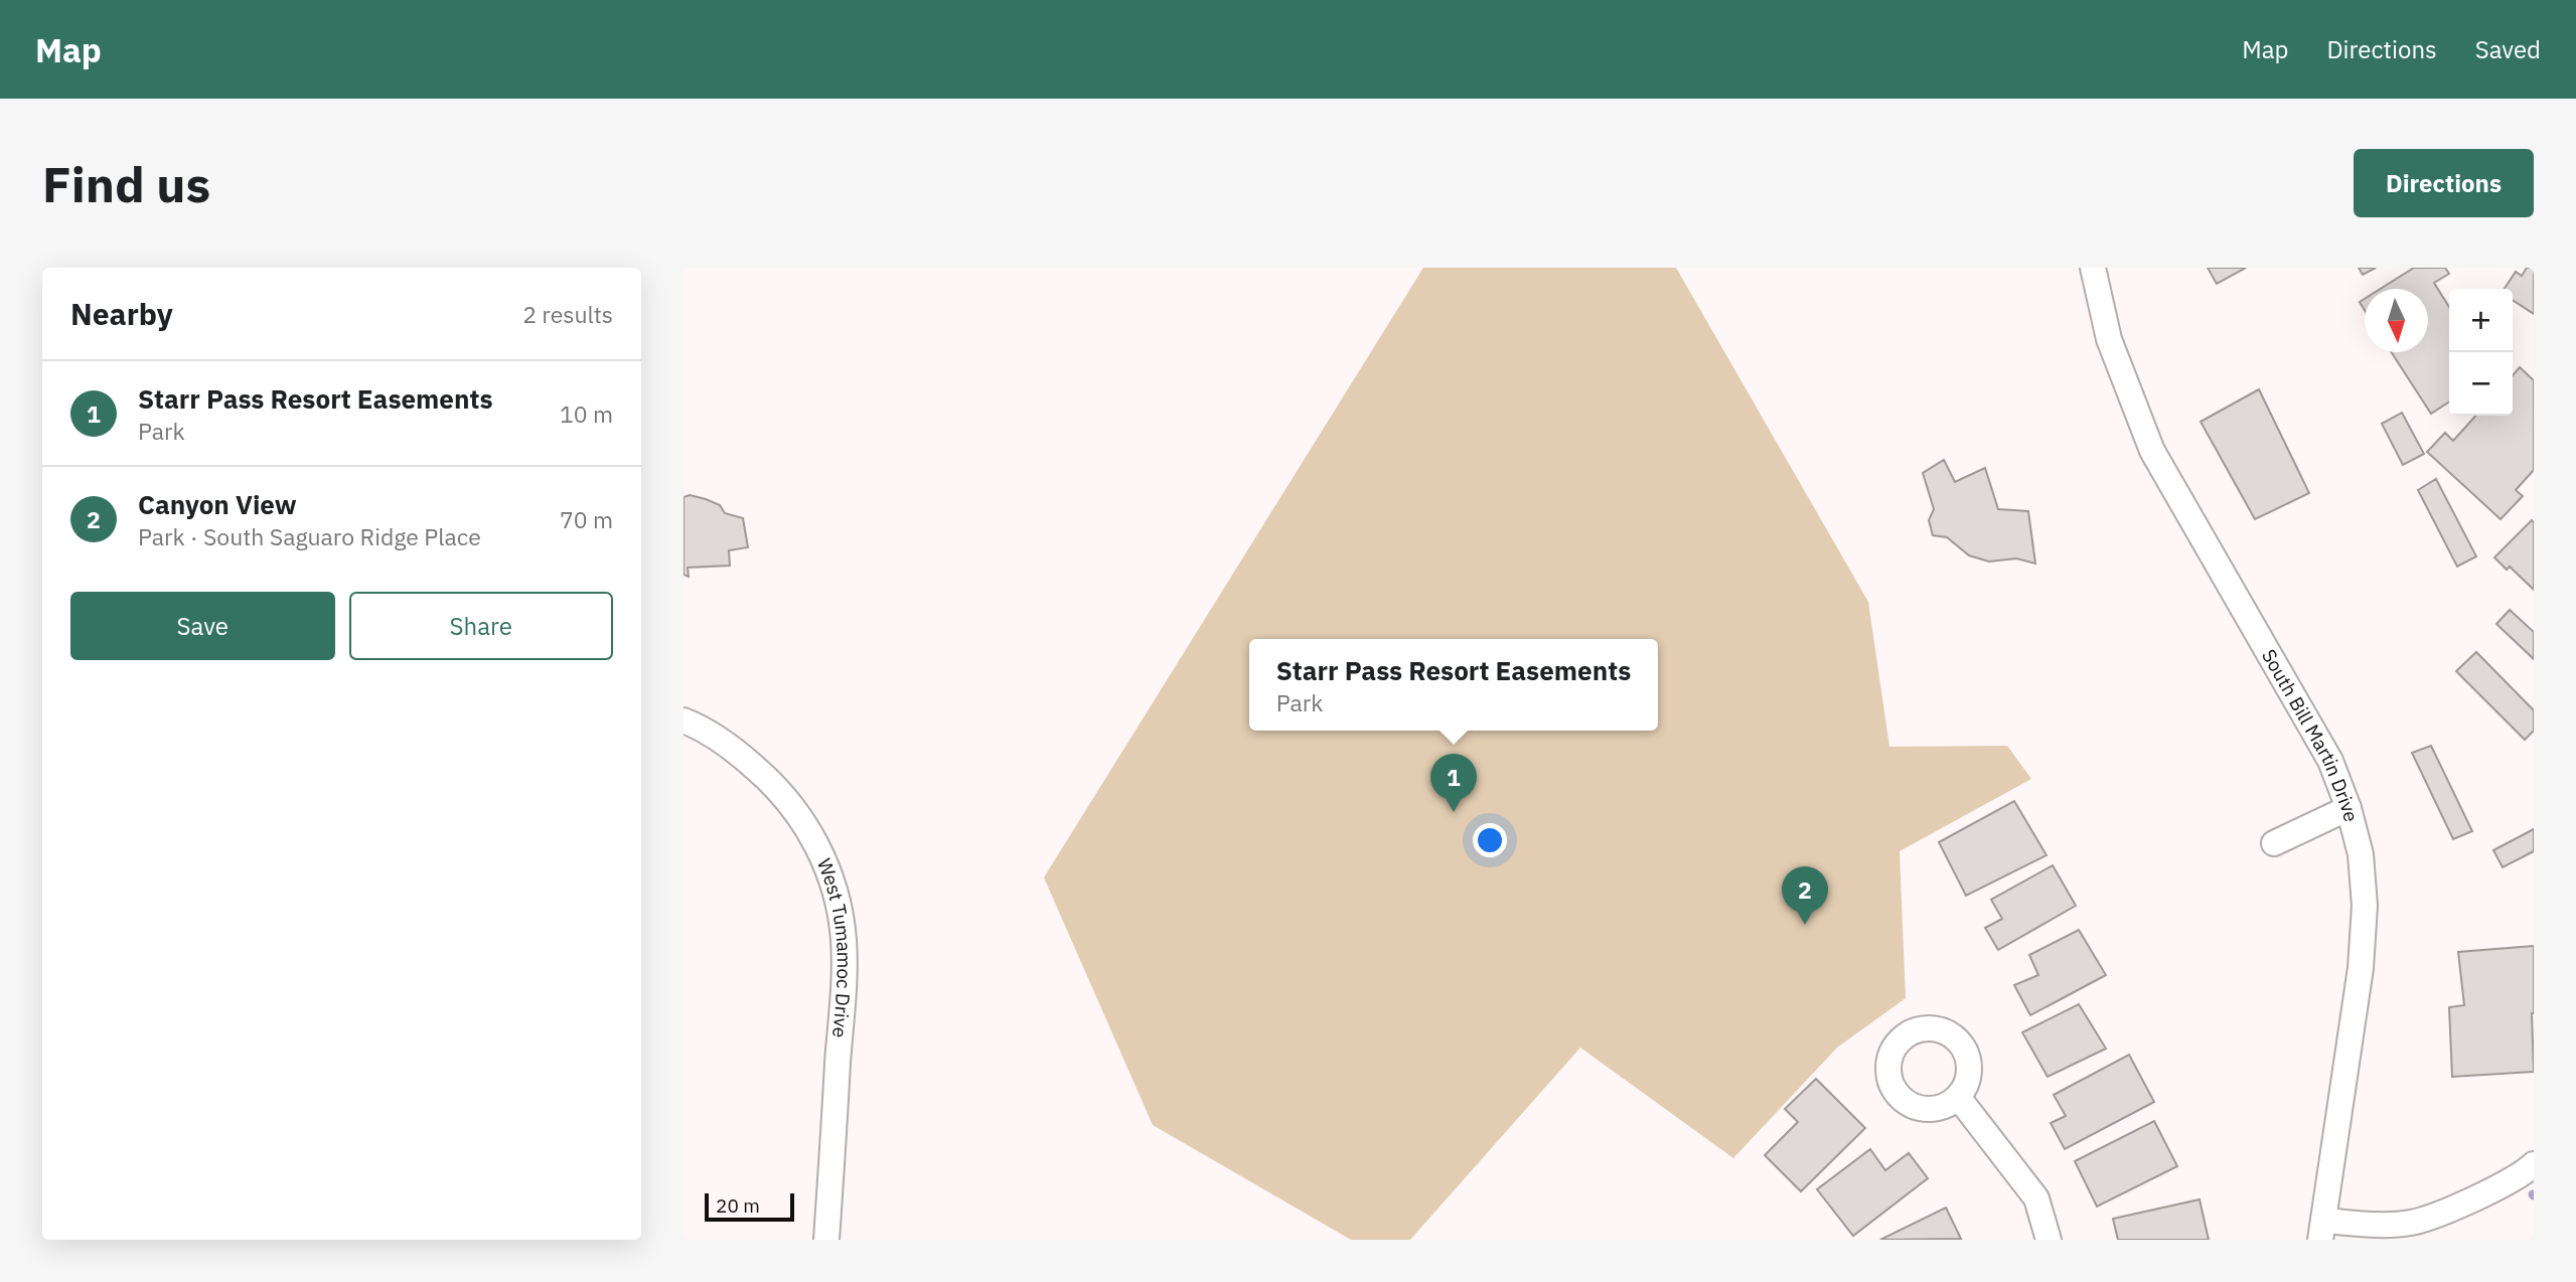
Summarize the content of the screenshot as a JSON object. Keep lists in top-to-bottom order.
{
  "streets": {
    "street": ["South Bill Martin Drive", "West Tumamoc Drive"]
  },
  "scale_bar": "20 m",
  "north": "bottom",
  "page": {
    "header": "Map",
    "nav": ["Map", "Directions", "Saved"],
    "buttons": [
      "Directions",
      ["Save", "Share"]
    ],
    "title": "Find us",
    "heading": ["Nearby", "2 results"],
    "map_buttons": ["+", "−"],
    "list": [
      {
        "mark": "1",
        "name": "Starr Pass Resort Easements",
        "note": "Park",
        "value": "10 m"
      },
      {
        "mark": "2",
        "name": "Canyon View",
        "note": "Park · South Saguaro Ridge Place",
        "value": "70 m"
      }
    ],
    "popup": ["Starr Pass Resort Easements", "Park"],
    "pins": ["1", "2"],
    "scale": "20 m"
  }
}
